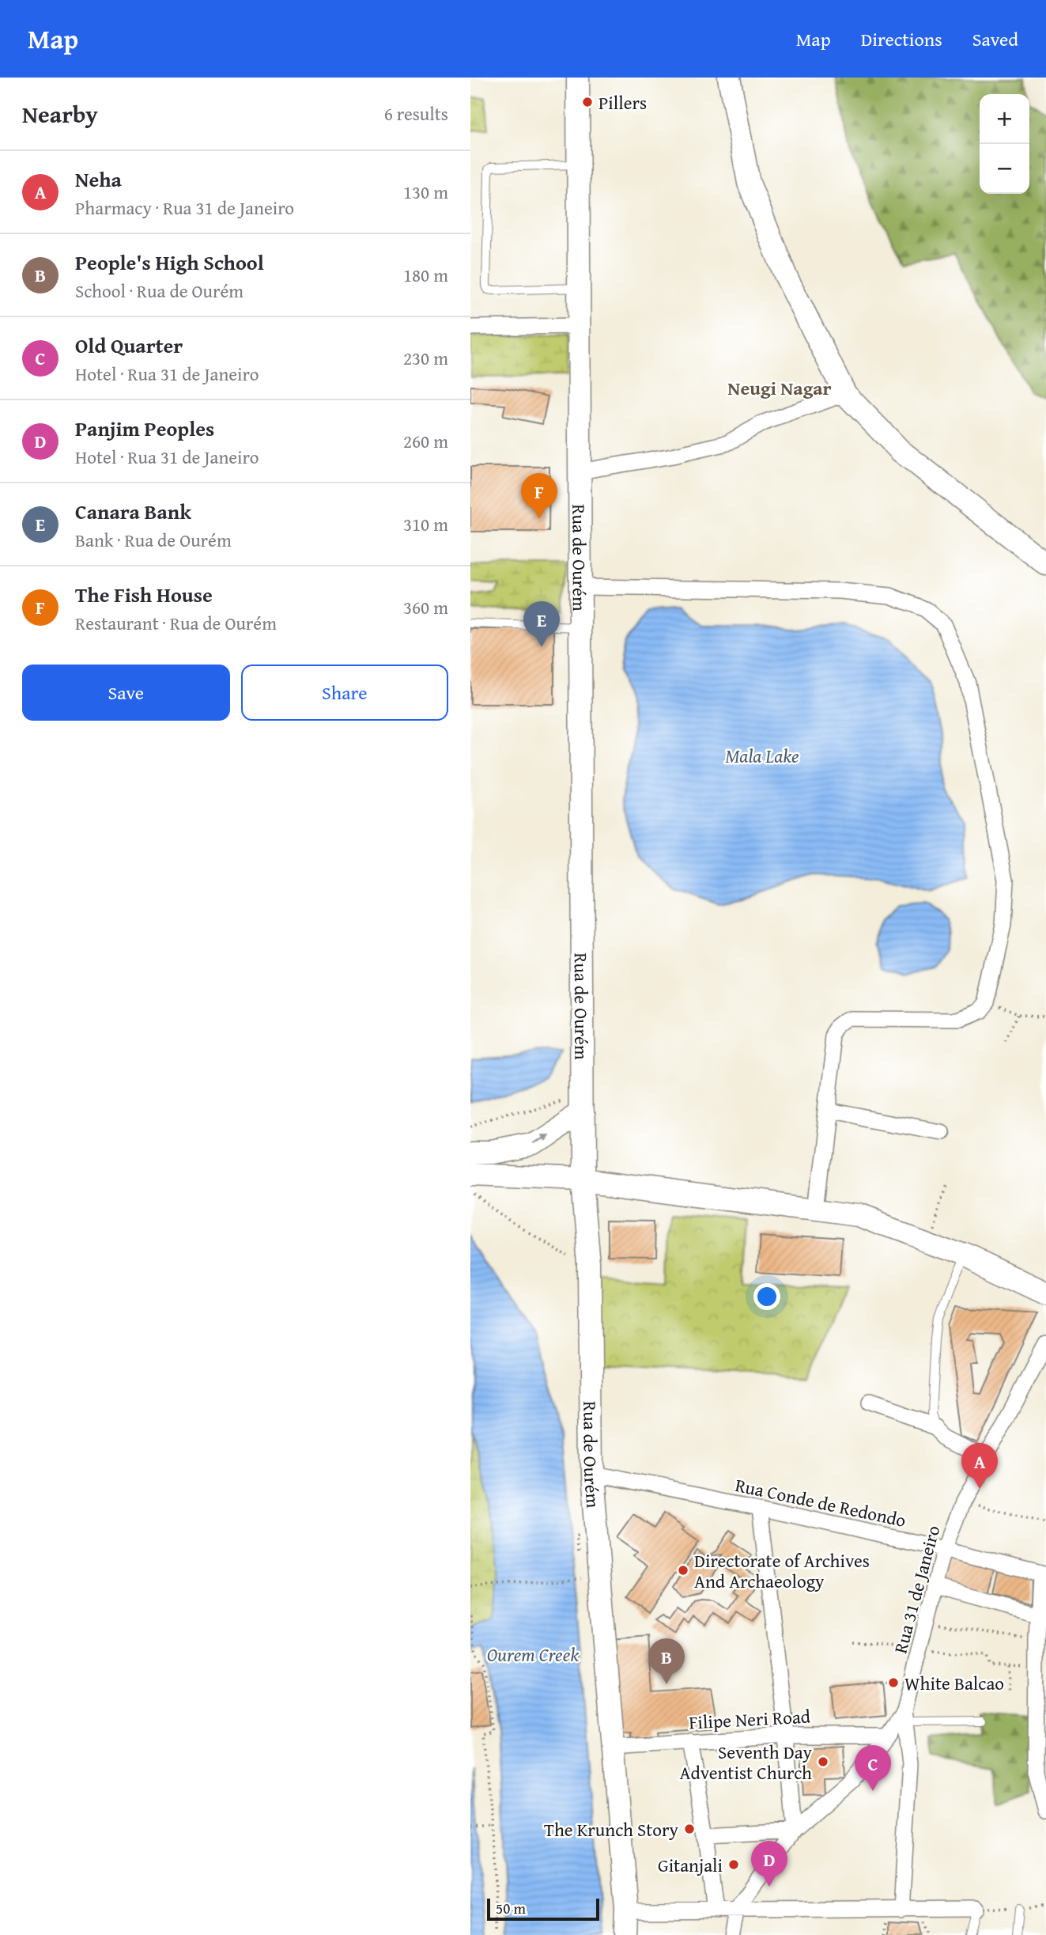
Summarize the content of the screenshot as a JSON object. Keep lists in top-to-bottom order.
{
  "streets": {
    "street": [
      "Rua de Ourém",
      "Rua Conde de Redondo",
      "Rua 31 de Janeiro",
      "Filipe Neri Road"
    ]
  },
  "crossings": [
    ["Rua de Ourém", "Rua Conde de Redondo"],
    ["Rua de Ourém", "Filipe Neri Road"],
    ["Rua Conde de Redondo", "Rua 31 de Janeiro"],
    ["Rua 31 de Janeiro", "Filipe Neri Road"]
  ],
  "districts": ["Neugi Nagar"],
  "water": ["Mala Lake", "Ourem Creek"],
  "places": [
    "Pillers",
    "Directorate of Archives And Archaeology",
    "White Balcao",
    "Seventh Day Adventist Church",
    "The Krunch Story",
    "Gitanjali"
  ],
  "scale_bar": "50 m",
  "page": {
    "header": "Map",
    "nav": ["Map", "Directions", "Saved"],
    "heading": ["Nearby", "6 results"],
    "map_buttons": ["+", "−"],
    "list": [
      {
        "mark": "A",
        "name": "Neha",
        "note": "Pharmacy · Rua 31 de Janeiro",
        "value": "130 m"
      },
      {
        "mark": "B",
        "name": "People's High School",
        "note": "School · Rua de Ourém",
        "value": "180 m"
      },
      {
        "mark": "C",
        "name": "Old Quarter",
        "note": "Hotel · Rua 31 de Janeiro",
        "value": "230 m"
      },
      {
        "mark": "D",
        "name": "Panjim Peoples",
        "note": "Hotel · Rua 31 de Janeiro",
        "value": "260 m"
      },
      {
        "mark": "E",
        "name": "Canara Bank",
        "note": "Bank · Rua de Ourém",
        "value": "310 m"
      },
      {
        "mark": "F",
        "name": "The Fish House",
        "note": "Restaurant · Rua de Ourém",
        "value": "360 m"
      }
    ],
    "pins": [
      "F",
      "E",
      "A",
      "B",
      "C",
      "D"
    ],
    "buttons": ["Save", "Share"],
    "scale": "50 m"
  }
}
